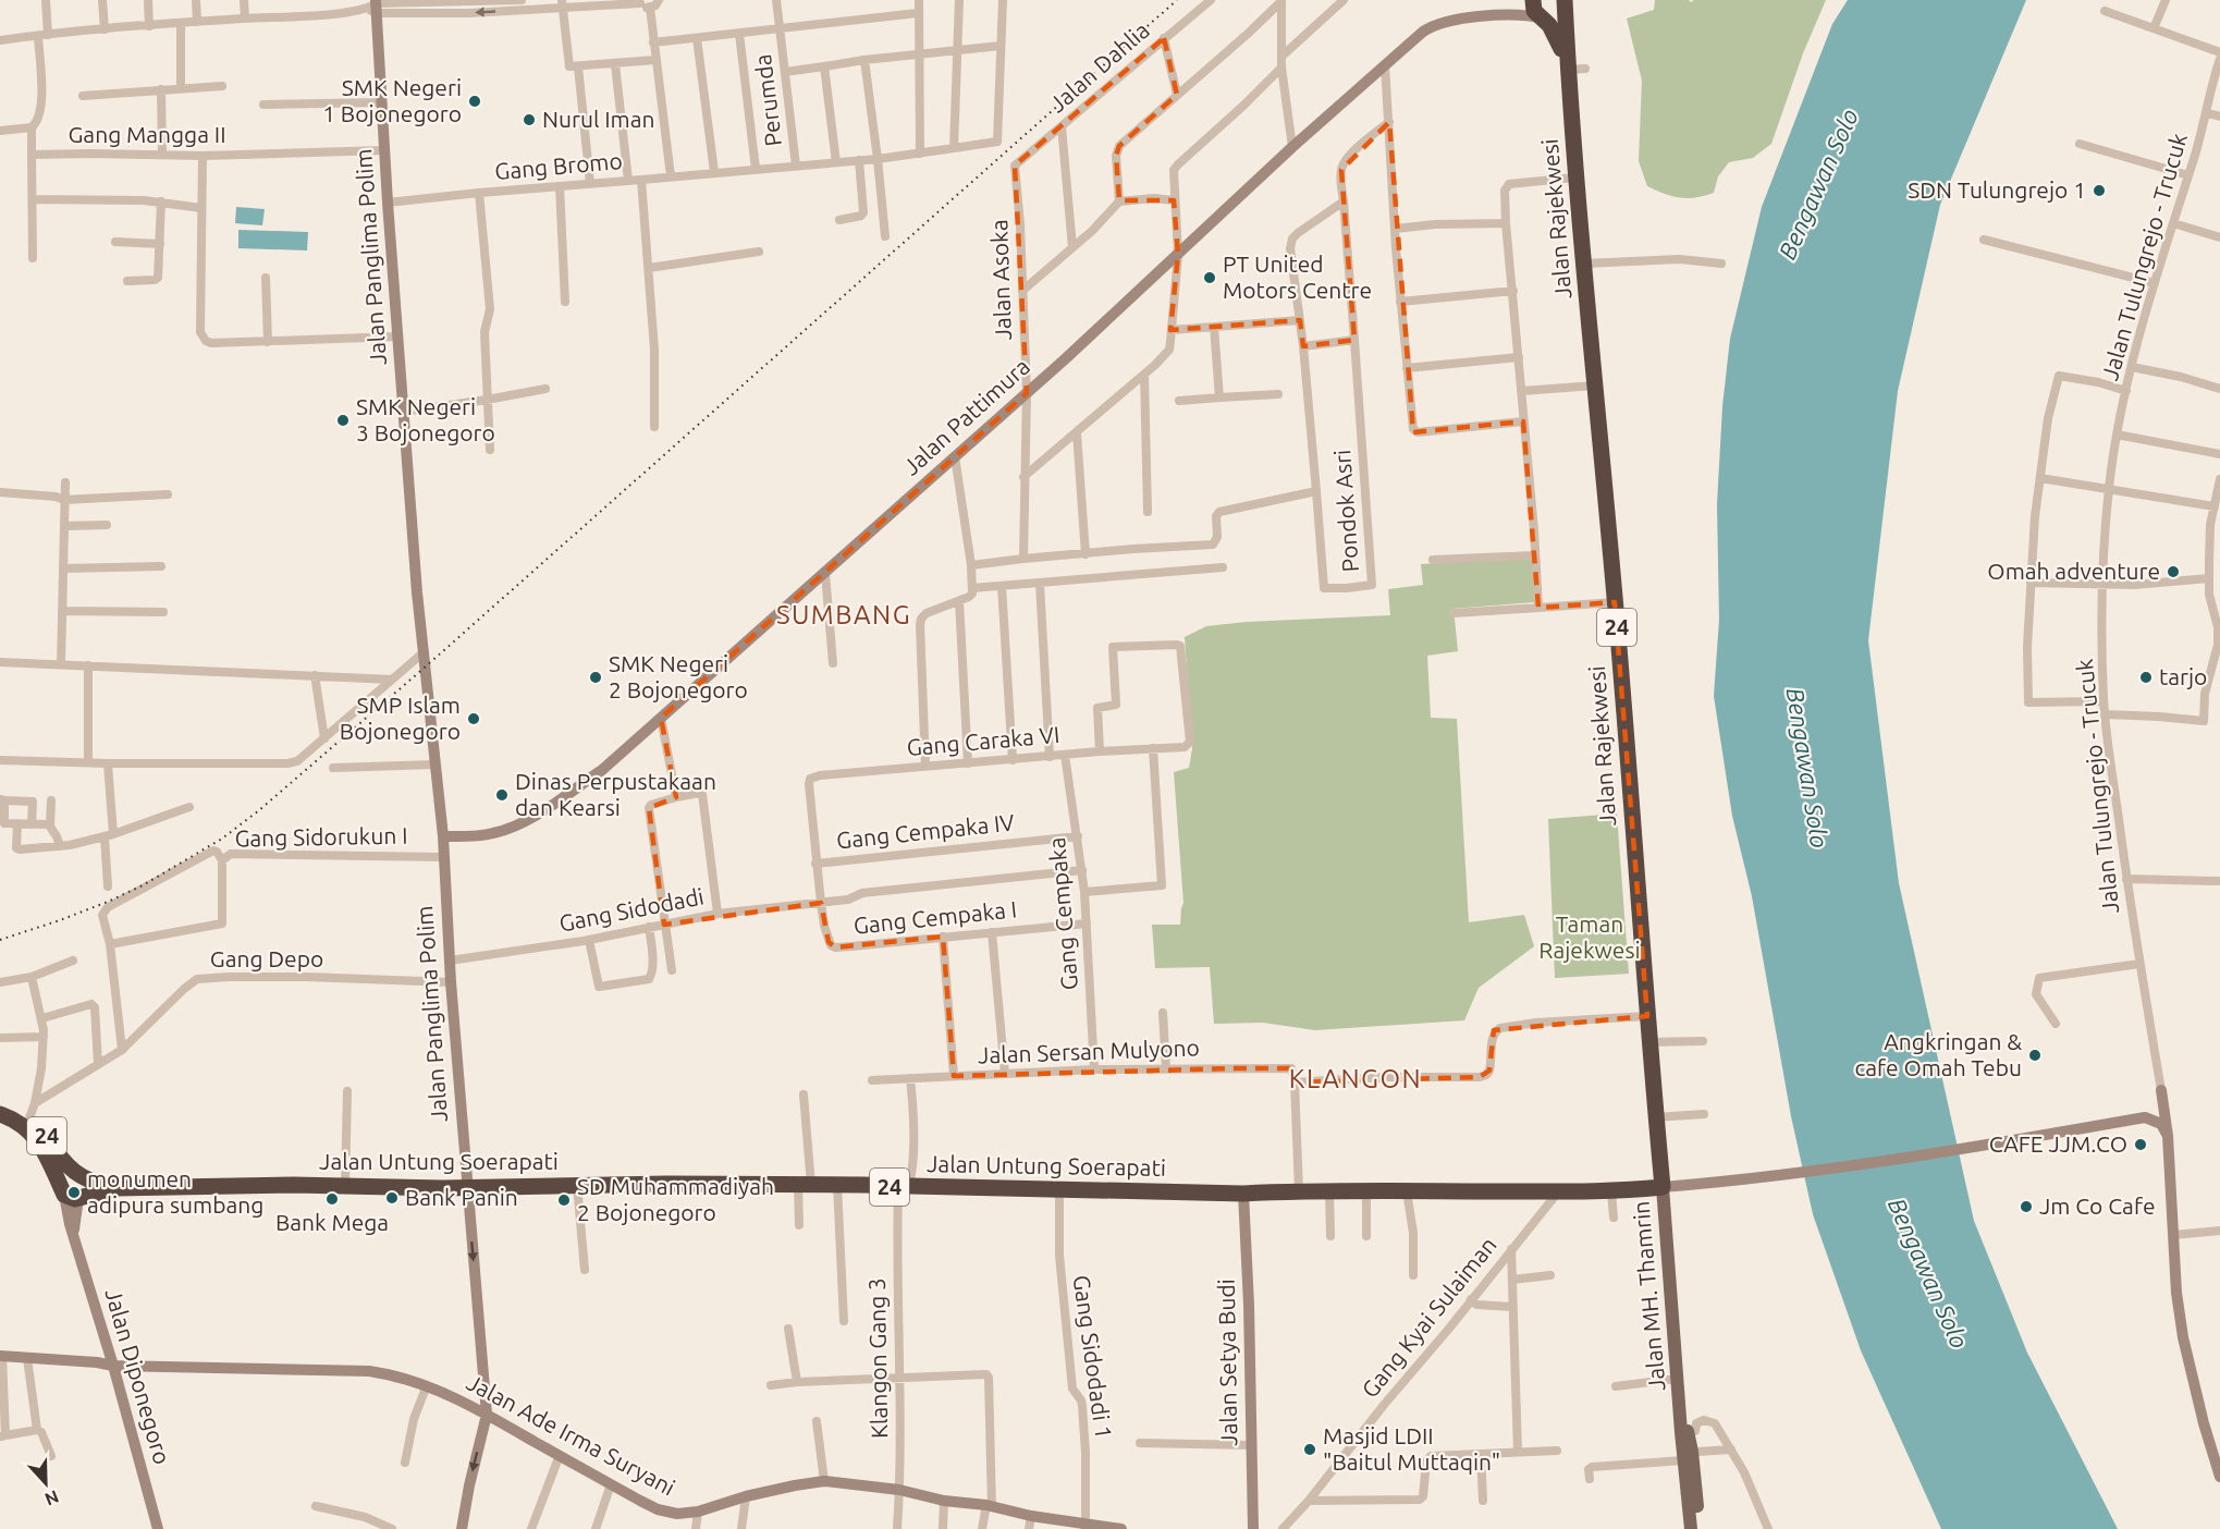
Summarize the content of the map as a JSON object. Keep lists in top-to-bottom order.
{
  "streets": {
    "highway": ["Jalan Rajekwesi", "24", "Jalan Untung Soerapati"],
    "main road": ["Jalan MH. Thamrin"],
    "street": [
      "Jalan Dahlia",
      "Perumda",
      "Gang Mangga II",
      "Gang Bromo",
      "Jalan Panglima Polim",
      "Jalan Tulungrejo - Trucuk",
      "Jalan Asoka",
      "Jalan Pattimura",
      "Pondok Asri",
      "Gang Caraka VI",
      "Gang Cempaka IV",
      "Gang Sidorukun I",
      "Gang Sidodadi",
      "Gang Cempaka",
      "Gang Cempaka I",
      "Gang Depo",
      "Jalan Sersan Mulyono",
      "Gang Kyai Sulaiman",
      "Gang Sidodadi 1",
      "Klangon Gang 3",
      "Jalan Setya Budi",
      "Jalan Diponegoro",
      "Jalan Ade Irma Suryani"
    ]
  },
  "crossings": [
    ["Jalan Dahlia", "Jalan Asoka"],
    ["Perumda", "Gang Bromo"],
    ["Gang Mangga II", "Jalan Panglima Polim"],
    ["Gang Bromo", "Jalan Panglima Polim"],
    ["Jalan Rajekwesi", "24"],
    ["Jalan Rajekwesi", "Jalan Untung Soerapati"],
    ["Jalan Rajekwesi", "Jalan MH. Thamrin"],
    ["Jalan Panglima Polim", "Jalan Pattimura"],
    ["Jalan Panglima Polim", "Gang Sidorukun I"],
    ["Jalan Panglima Polim", "Gang Sidodadi"],
    ["Jalan Panglima Polim", "Gang Depo"],
    ["Jalan Panglima Polim", "Jalan Untung Soerapati"],
    ["Jalan Panglima Polim", "Jalan Ade Irma Suryani"],
    ["Jalan Asoka", "Jalan Pattimura"],
    ["Jalan Asoka", "Pondok Asri"],
    ["Jalan Pattimura", "24"],
    ["24", "Jalan Untung Soerapati"],
    ["24", "Jalan Diponegoro"],
    ["Gang Caraka VI", "Gang Cempaka IV"],
    ["Gang Caraka VI", "Gang Sidodadi"],
    ["Gang Caraka VI", "Gang Cempaka"],
    ["Gang Caraka VI", "Gang Cempaka I"],
    ["Gang Cempaka IV", "Gang Cempaka"],
    ["Gang Sidodadi", "Gang Cempaka"],
    ["Gang Sidodadi", "Gang Cempaka I"],
    ["Gang Cempaka", "Gang Cempaka I"],
    ["Gang Cempaka", "Jalan Sersan Mulyono"],
    ["Jalan Sersan Mulyono", "Klangon Gang 3"],
    ["Jalan Untung Soerapati", "Jalan MH. Thamrin"],
    ["Jalan Untung Soerapati", "Gang Kyai Sulaiman"],
    ["Jalan Untung Soerapati", "Gang Sidodadi 1"],
    ["Jalan Untung Soerapati", "Klangon Gang 3"],
    ["Jalan Untung Soerapati", "Jalan Setya Budi"],
    ["Gang Sidodadi 1", "Jalan Ade Irma Suryani"],
    ["Klangon Gang 3", "Jalan Ade Irma Suryani"],
    ["Jalan Diponegoro", "Jalan Ade Irma Suryani"]
  ],
  "districts": ["SUMBANG", "KLANGON"],
  "water": ["Bengawan Solo"],
  "parks": ["Taman Rajekwesi"],
  "places": [
    "SMK Negeri 1 Bojonegoro",
    "Nurul Iman",
    "SDN Tulungrejo 1",
    "PT United Motors Centre",
    "SMK Negeri 3 Bojonegoro",
    "Omah adventure",
    "SMK Negeri 2 Bojonegoro",
    "tarjo",
    "SMP Islam Bojonegoro",
    "Dinas Perpustakaan dan Kearsi",
    "Angkringan & cafe Omah Tebu",
    "CAFE JJM.CO",
    "monumen adipura sumbang",
    "Bank Panin",
    "Bank Mega",
    "SD Muhammadiyah 2 Bojonegoro",
    "Jm Co Cafe",
    "Masjid LDII \"Baitul Muttaqin\""
  ],
  "north": "bottom"
}
